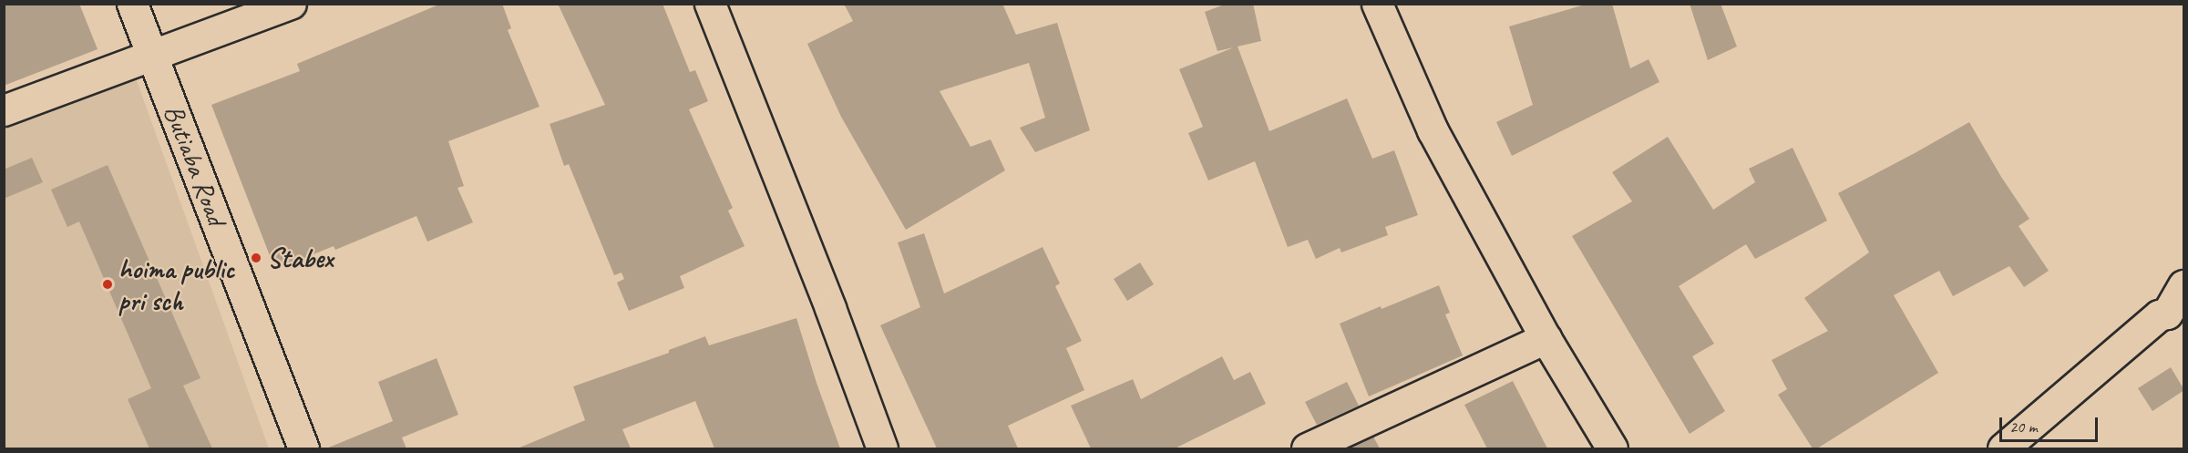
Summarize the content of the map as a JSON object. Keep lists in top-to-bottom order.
{
  "streets": {
    "street": ["Butiaba Road"]
  },
  "places": ["Stabex", "hoima public pri sch"],
  "scale_bar": "20 m"
}
